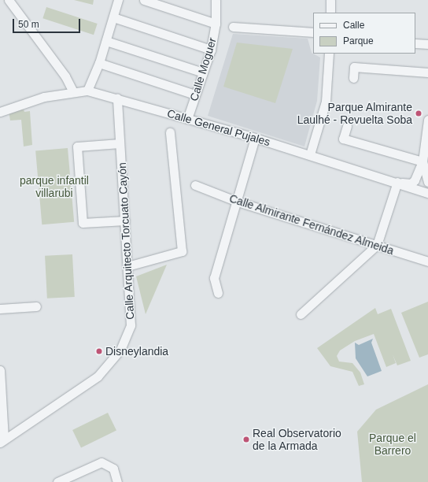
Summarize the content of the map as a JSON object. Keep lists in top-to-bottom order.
{
  "streets": {
    "street": [
      "Calle Moguer",
      "Calle General Pujales",
      "Calle Almirante Fernández Almeida",
      "Calle Arquitecto Torcuato Cayón"
    ]
  },
  "crossings": [
    ["Calle Moguer", "Calle General Pujales"],
    ["Calle General Pujales", "Calle Arquitecto Torcuato Cayón"]
  ],
  "parks": ["parque infantil villarubi", "Parque el Barrero"],
  "places": ["Parque Almirante Laulhé - Revuelta Soba", "Disneylandia", "Real Observatorio de la Armada"],
  "legend": ["Calle", "Parque"],
  "scale_bar": "50 m"
}
